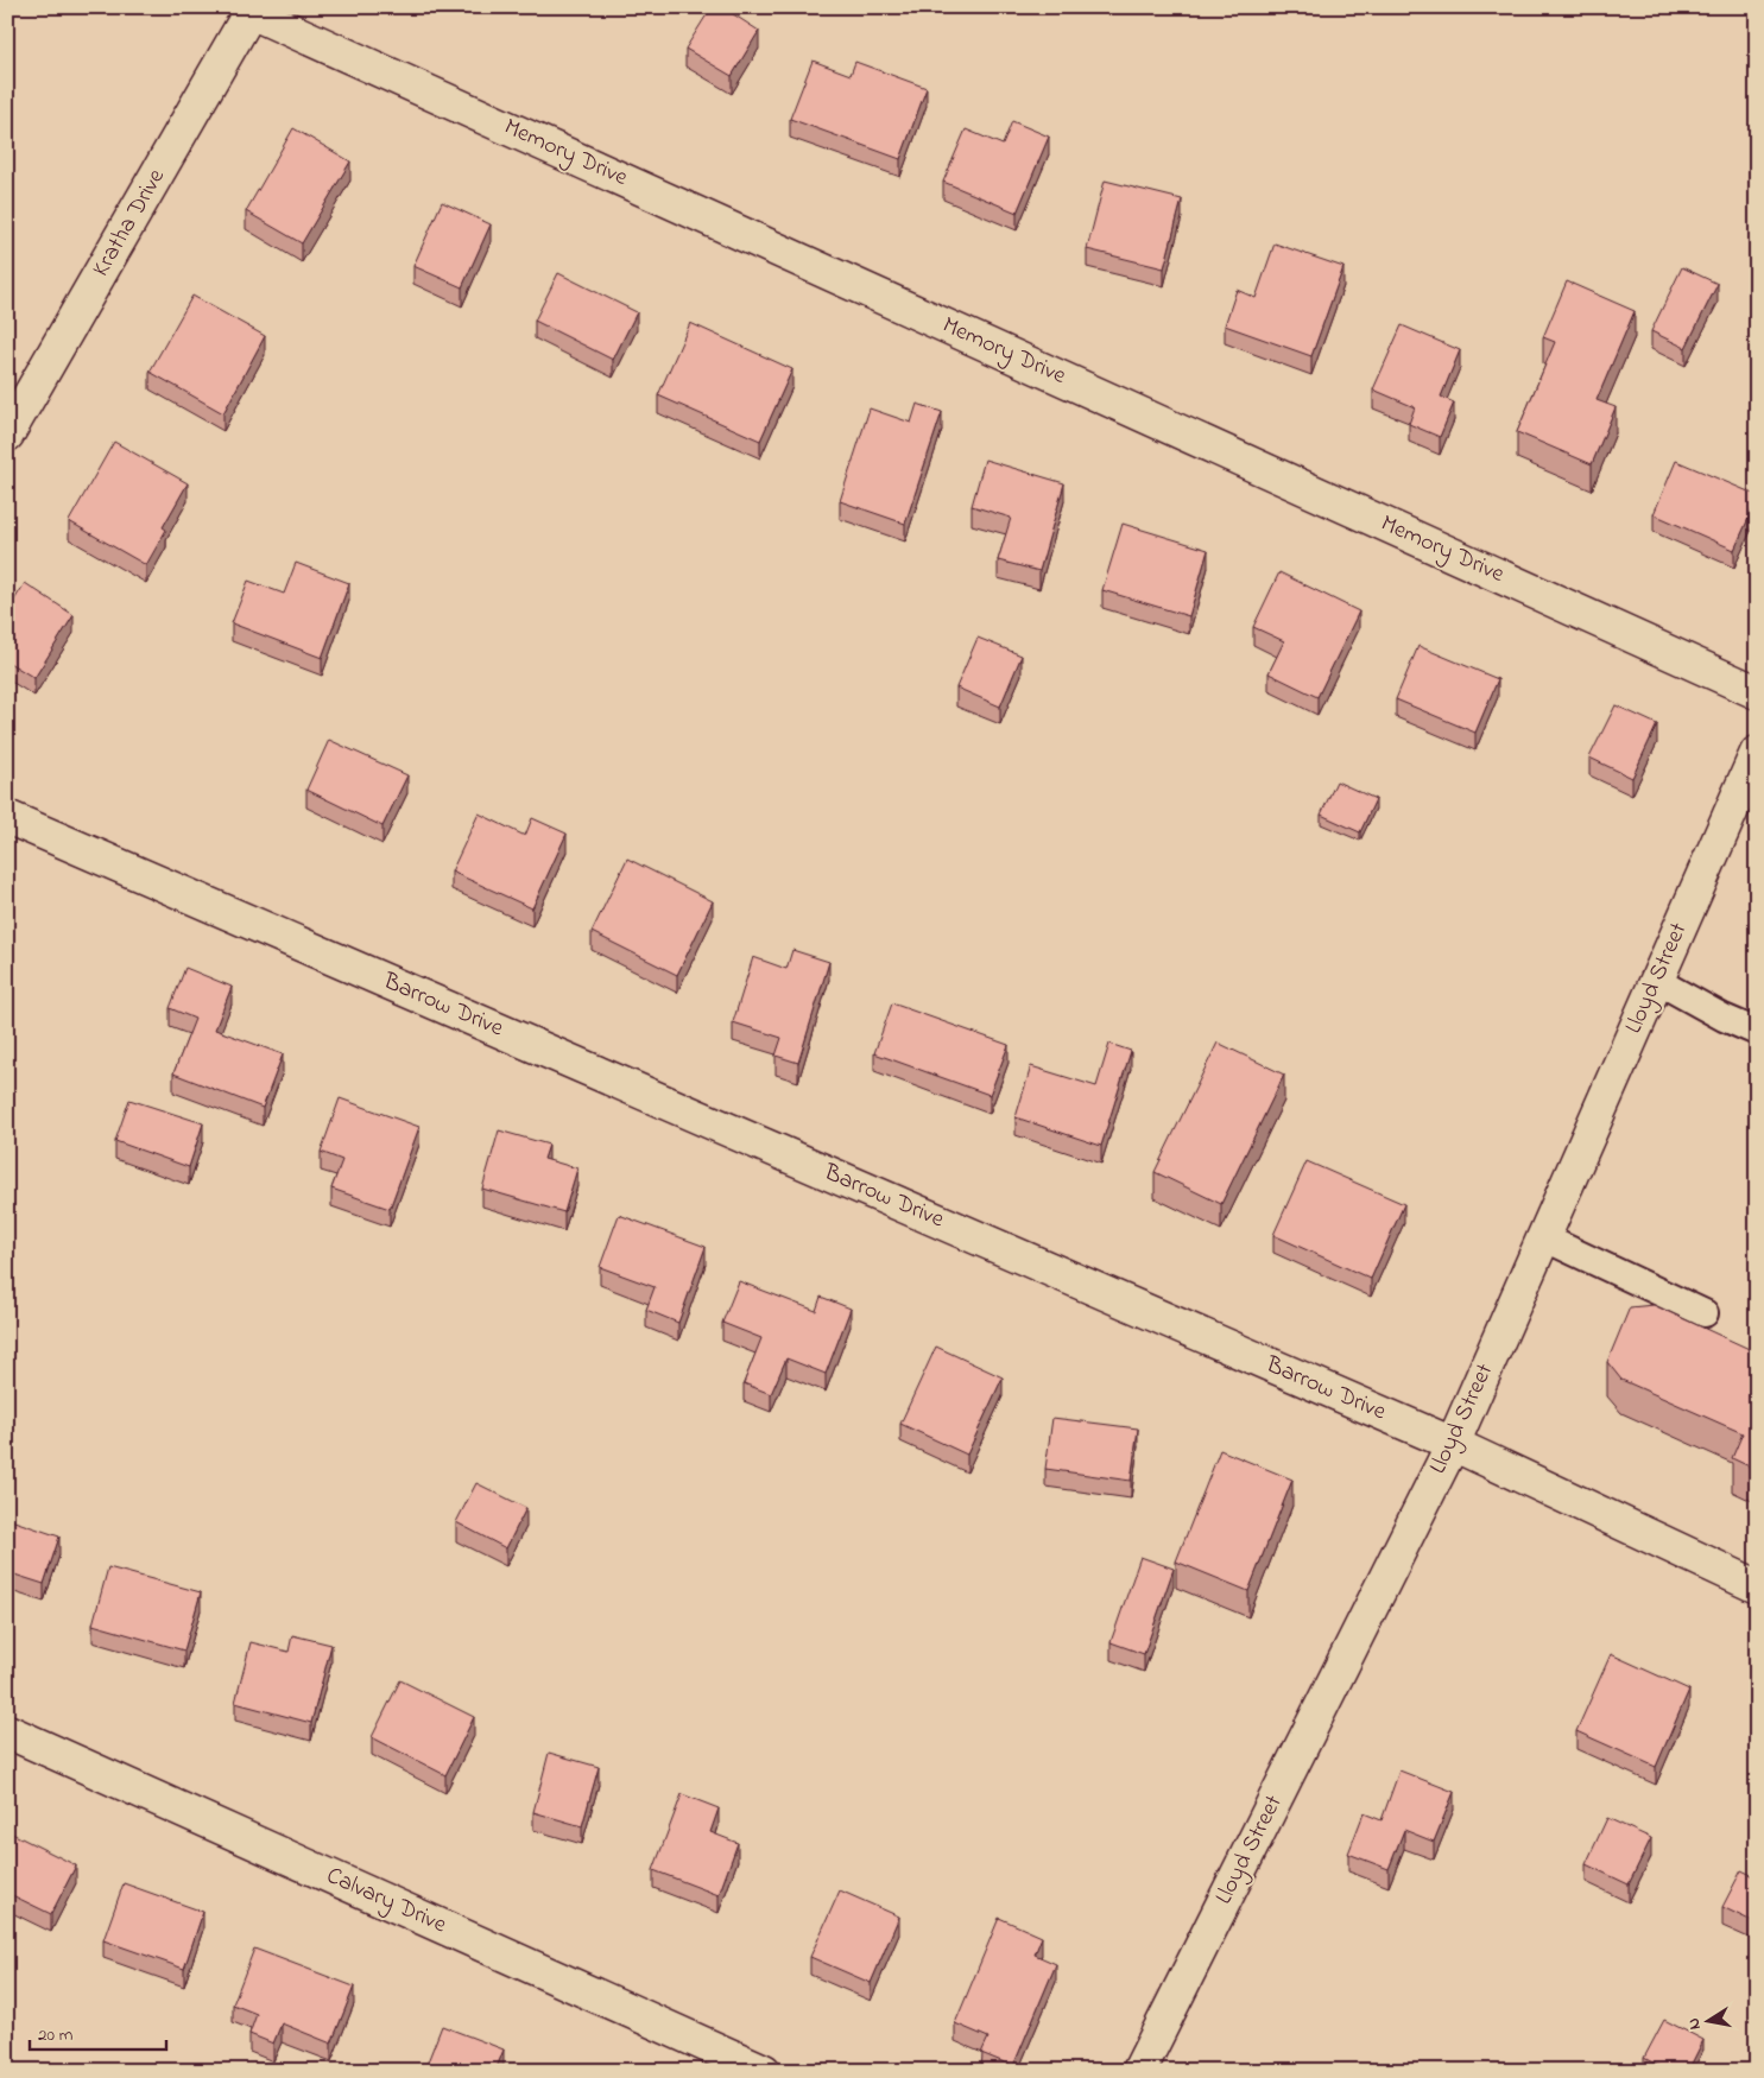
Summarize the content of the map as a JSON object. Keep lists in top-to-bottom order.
{
  "streets": {
    "street": [
      "Memory Drive",
      "Kratha Drive",
      "Lloyd Street",
      "Barrow Drive",
      "Calvary Drive"
    ]
  },
  "crossings": [
    ["Memory Drive", "Kratha Drive"],
    ["Lloyd Street", "Barrow Drive"]
  ],
  "scale_bar": "20 m",
  "north": "left"
}
